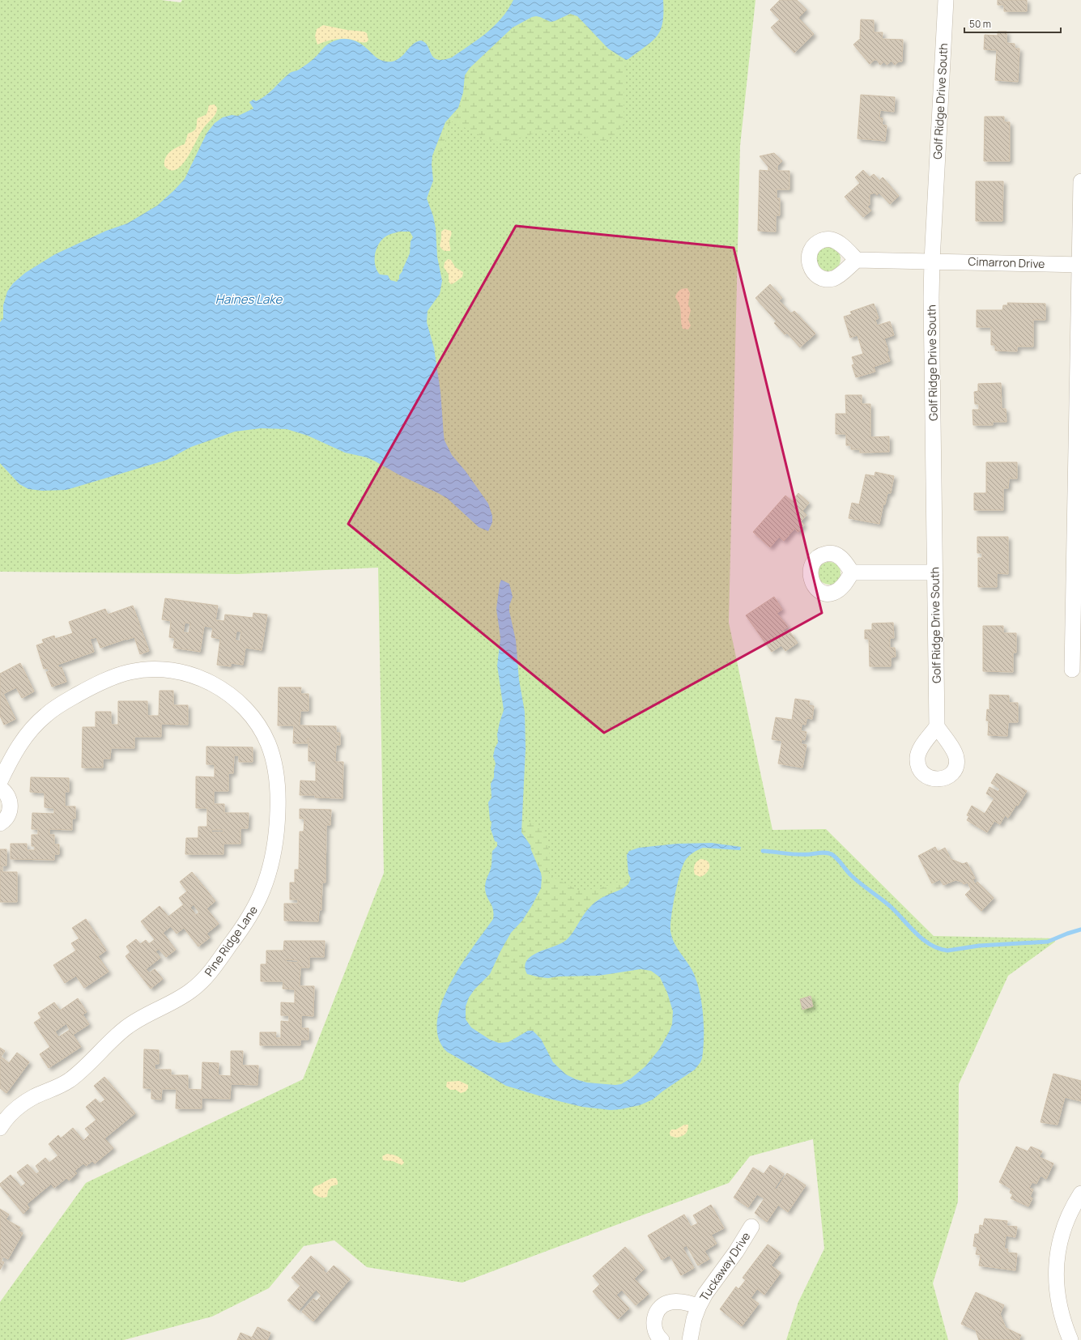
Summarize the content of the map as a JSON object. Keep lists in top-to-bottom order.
{
  "streets": {
    "street": [
      "Golf Ridge Drive South",
      "Cimarron Drive",
      "Pine Ridge Lane",
      "Tuckaway Drive"
    ]
  },
  "crossings": [
    ["Golf Ridge Drive South", "Cimarron Drive"]
  ],
  "water": ["Haines Lake"],
  "scale_bar": "50 m"
}
